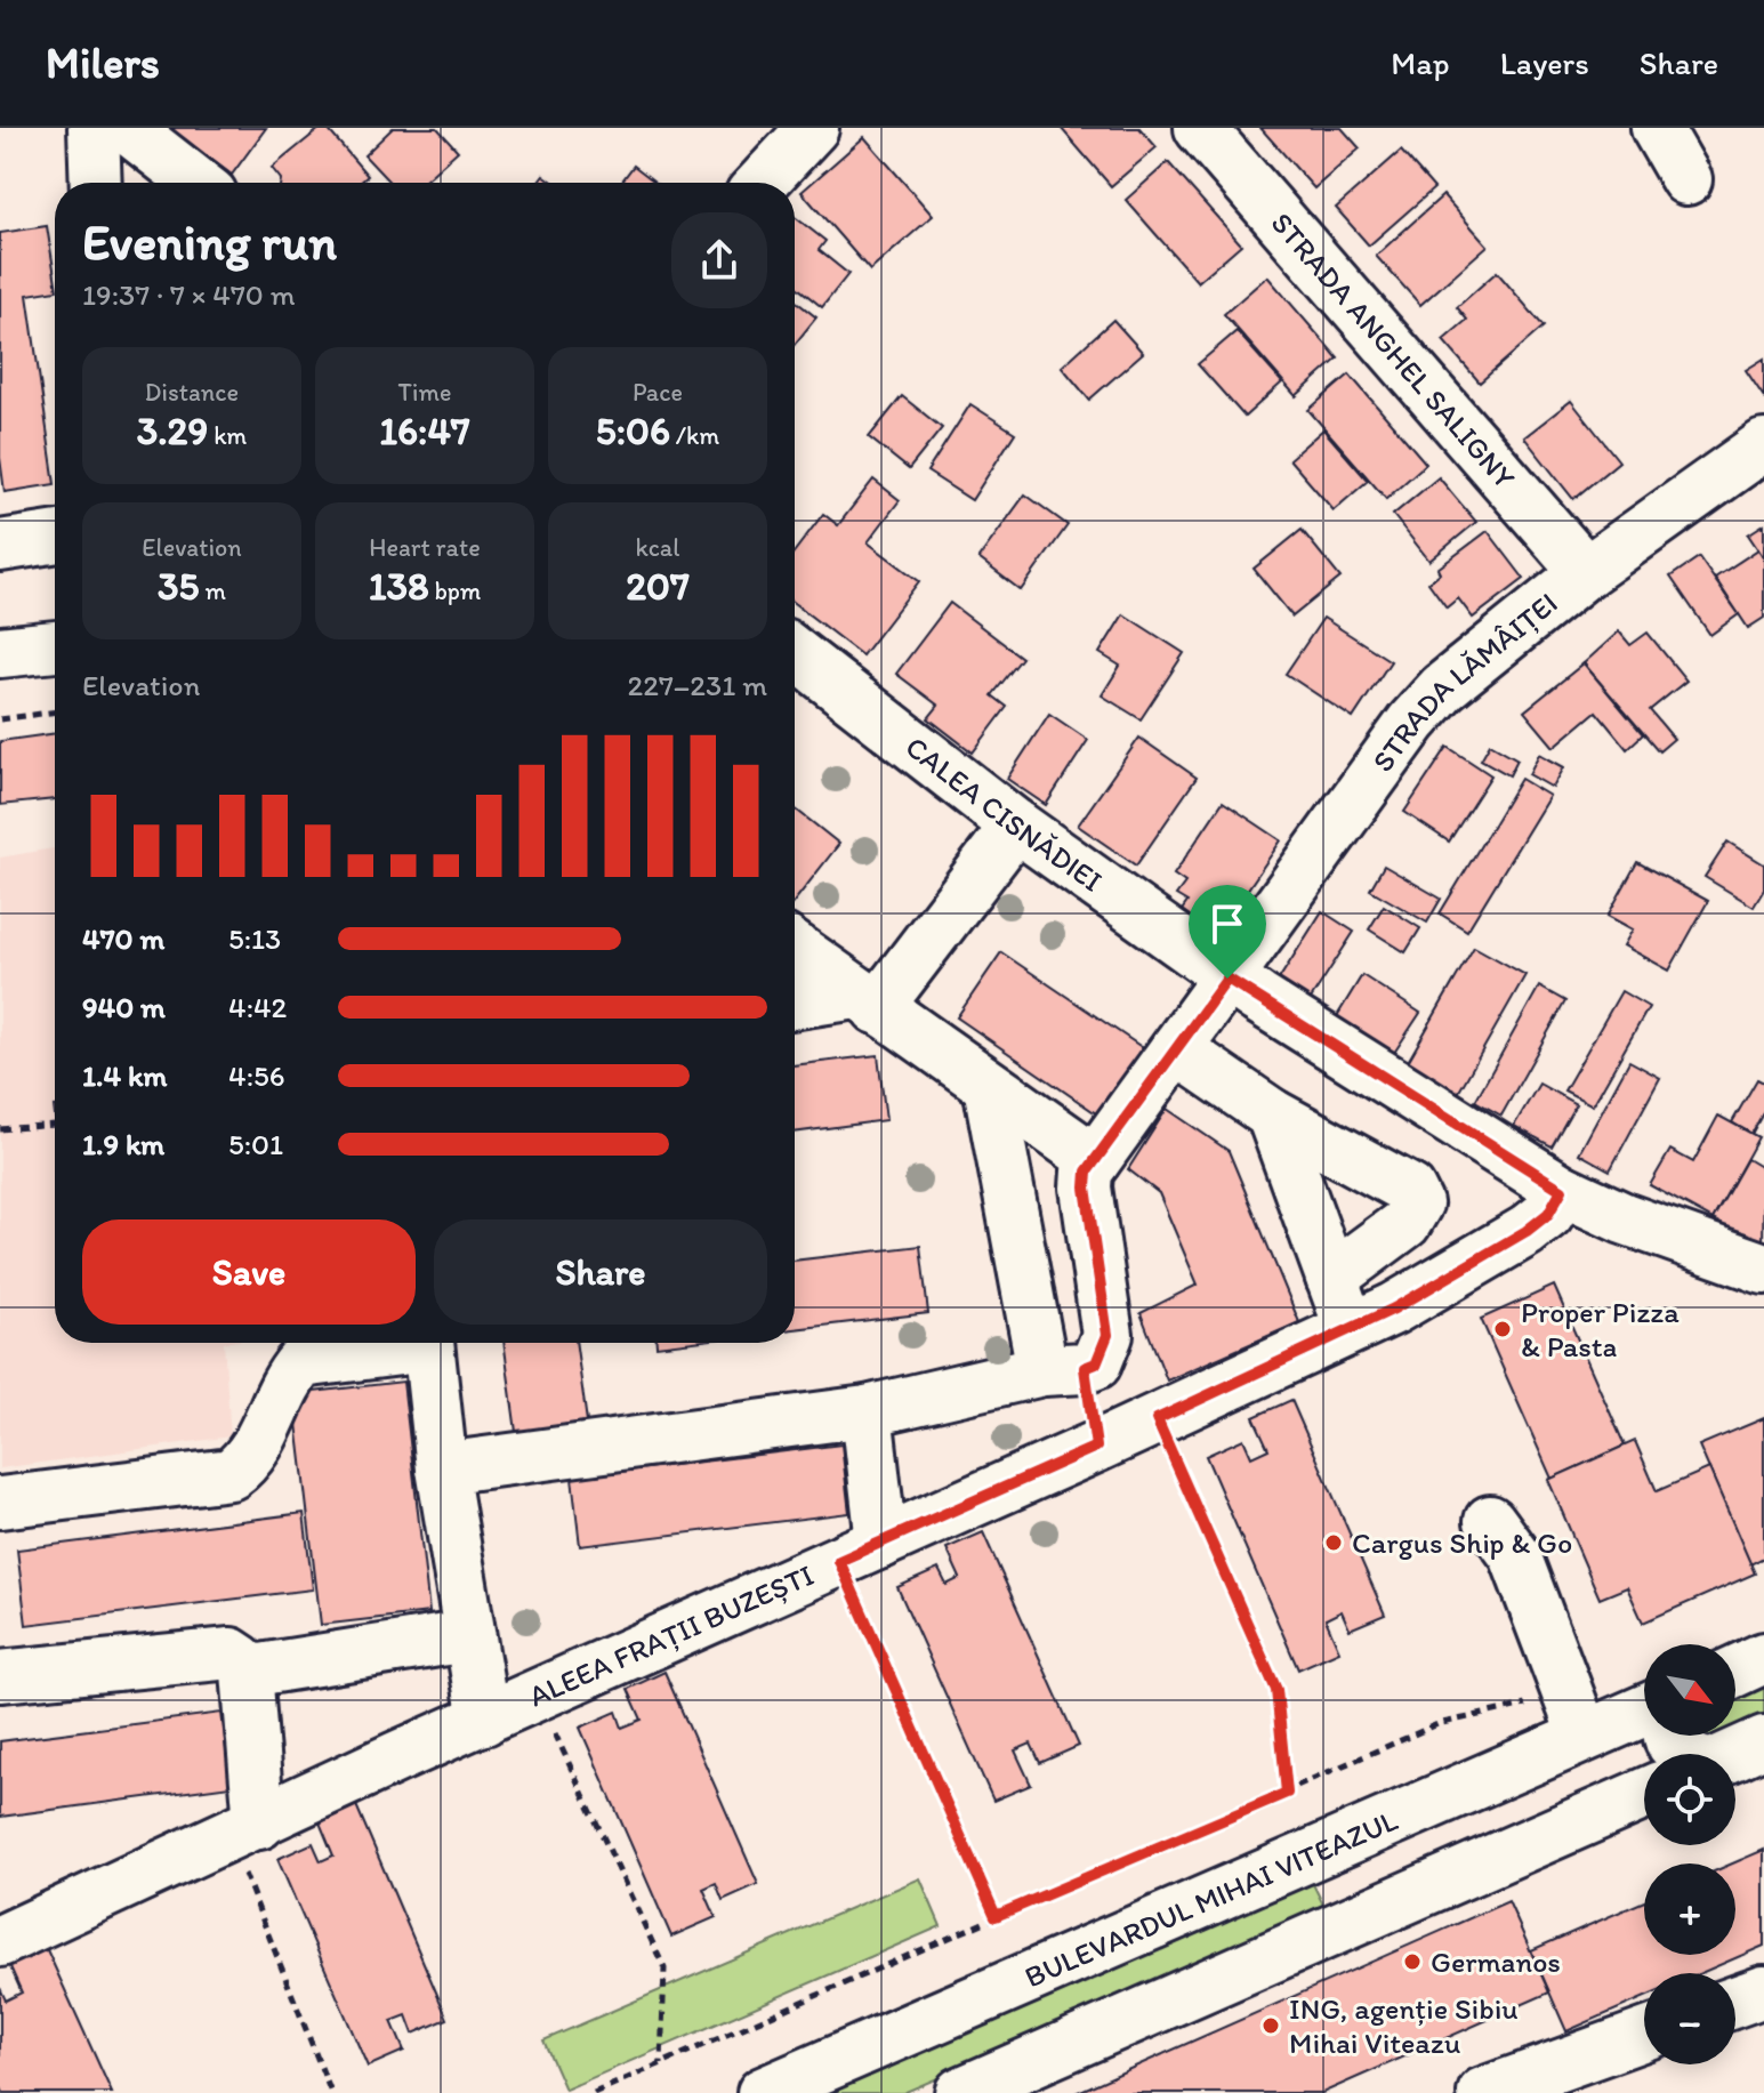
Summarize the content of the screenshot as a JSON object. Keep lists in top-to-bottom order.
{
  "streets": {
    "street": [
      "STRADA ANGHEL SALIGNY",
      "STRADA LĂMÂIȚEI",
      "CALEA CISNĂDIEI",
      "ALEEA FRAȚII BUZEȘTI",
      "BULEVARDUL MIHAI VITEAZUL"
    ]
  },
  "crossings": [
    ["STRADA ANGHEL SALIGNY", "STRADA LĂMÂIȚEI"],
    ["STRADA LĂMÂIȚEI", "CALEA CISNĂDIEI"],
    ["CALEA CISNĂDIEI", "ALEEA FRAȚII BUZEȘTI"]
  ],
  "places": [
    "Proper Pizza & Pasta",
    "Cargus Ship & Go",
    "Germanos",
    "ING, agenție Sibiu Mihai Viteazu"
  ],
  "north": "bottom right",
  "page": {
    "header": "Milers",
    "nav": ["Map", "Layers", "Share"],
    "heading": ["Evening run", "19:37 · 7 × 470 m"],
    "stats": [
      ["Distance", "3.29 km"],
      ["Time", "16:47"],
      ["Pace", "5:06 /km"],
      ["Elevation", "35 m"],
      ["Heart rate", "138 bpm"],
      ["kcal", "207"]
    ],
    "chart": ["Elevation", "227–231 m"],
    "list": [
      {
        "name": "470 m",
        "note": "5:13"
      },
      {
        "name": "940 m",
        "note": "4:42"
      },
      {
        "name": "1.4 km",
        "note": "4:56"
      },
      {
        "name": "1.9 km",
        "note": "5:01"
      }
    ],
    "buttons": ["Save", "Share"],
    "map_buttons": ["+", "−"]
  }
}
